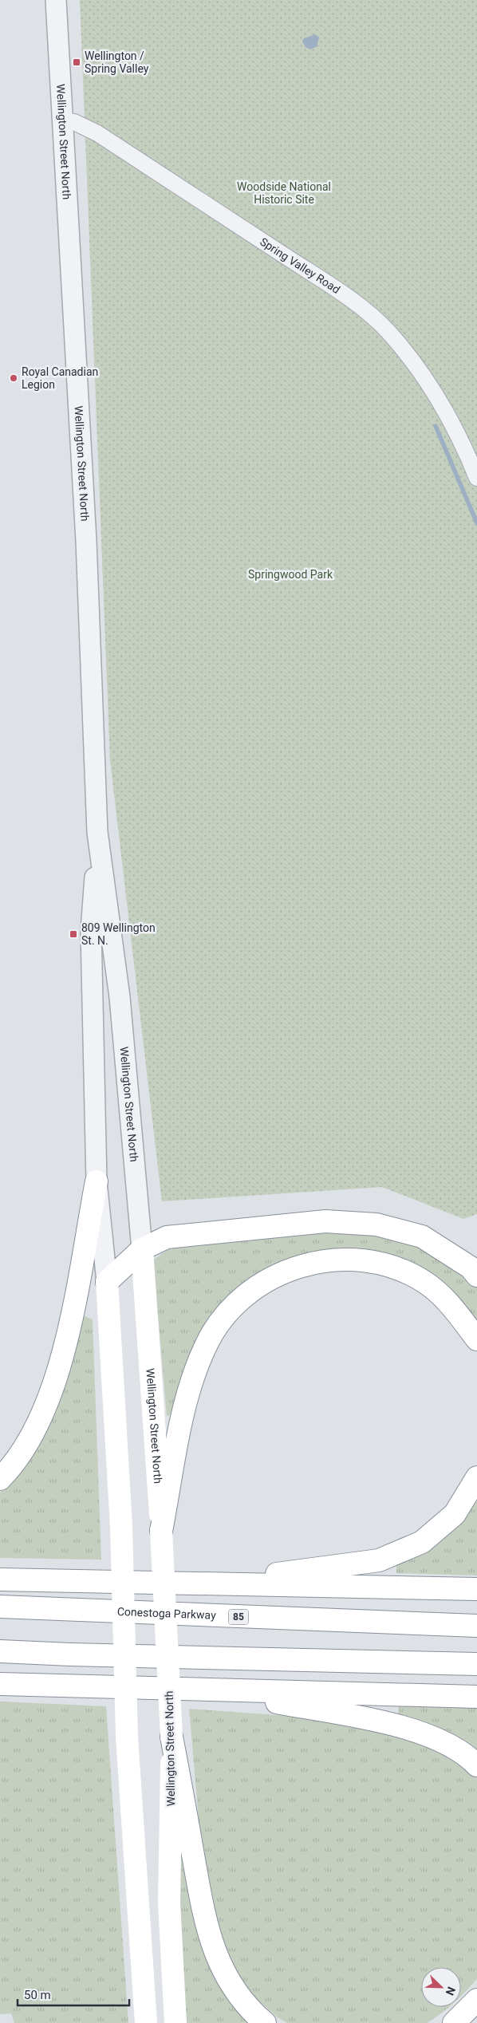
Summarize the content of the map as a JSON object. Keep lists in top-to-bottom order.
{
  "streets": {
    "main road": ["Wellington Street North", "Conestoga Parkway", "85"],
    "street": ["Spring Valley Road"]
  },
  "crossings": [
    ["Wellington Street North", "Spring Valley Road"]
  ],
  "parks": ["Woodside National Historic Site", "Springwood Park"],
  "places": {
    "transit": ["Wellington / Spring Valley", "809 Wellington St. N."],
    "other": ["Royal Canadian Legion"]
  },
  "scale_bar": "50 m",
  "north": "bottom right"
}
